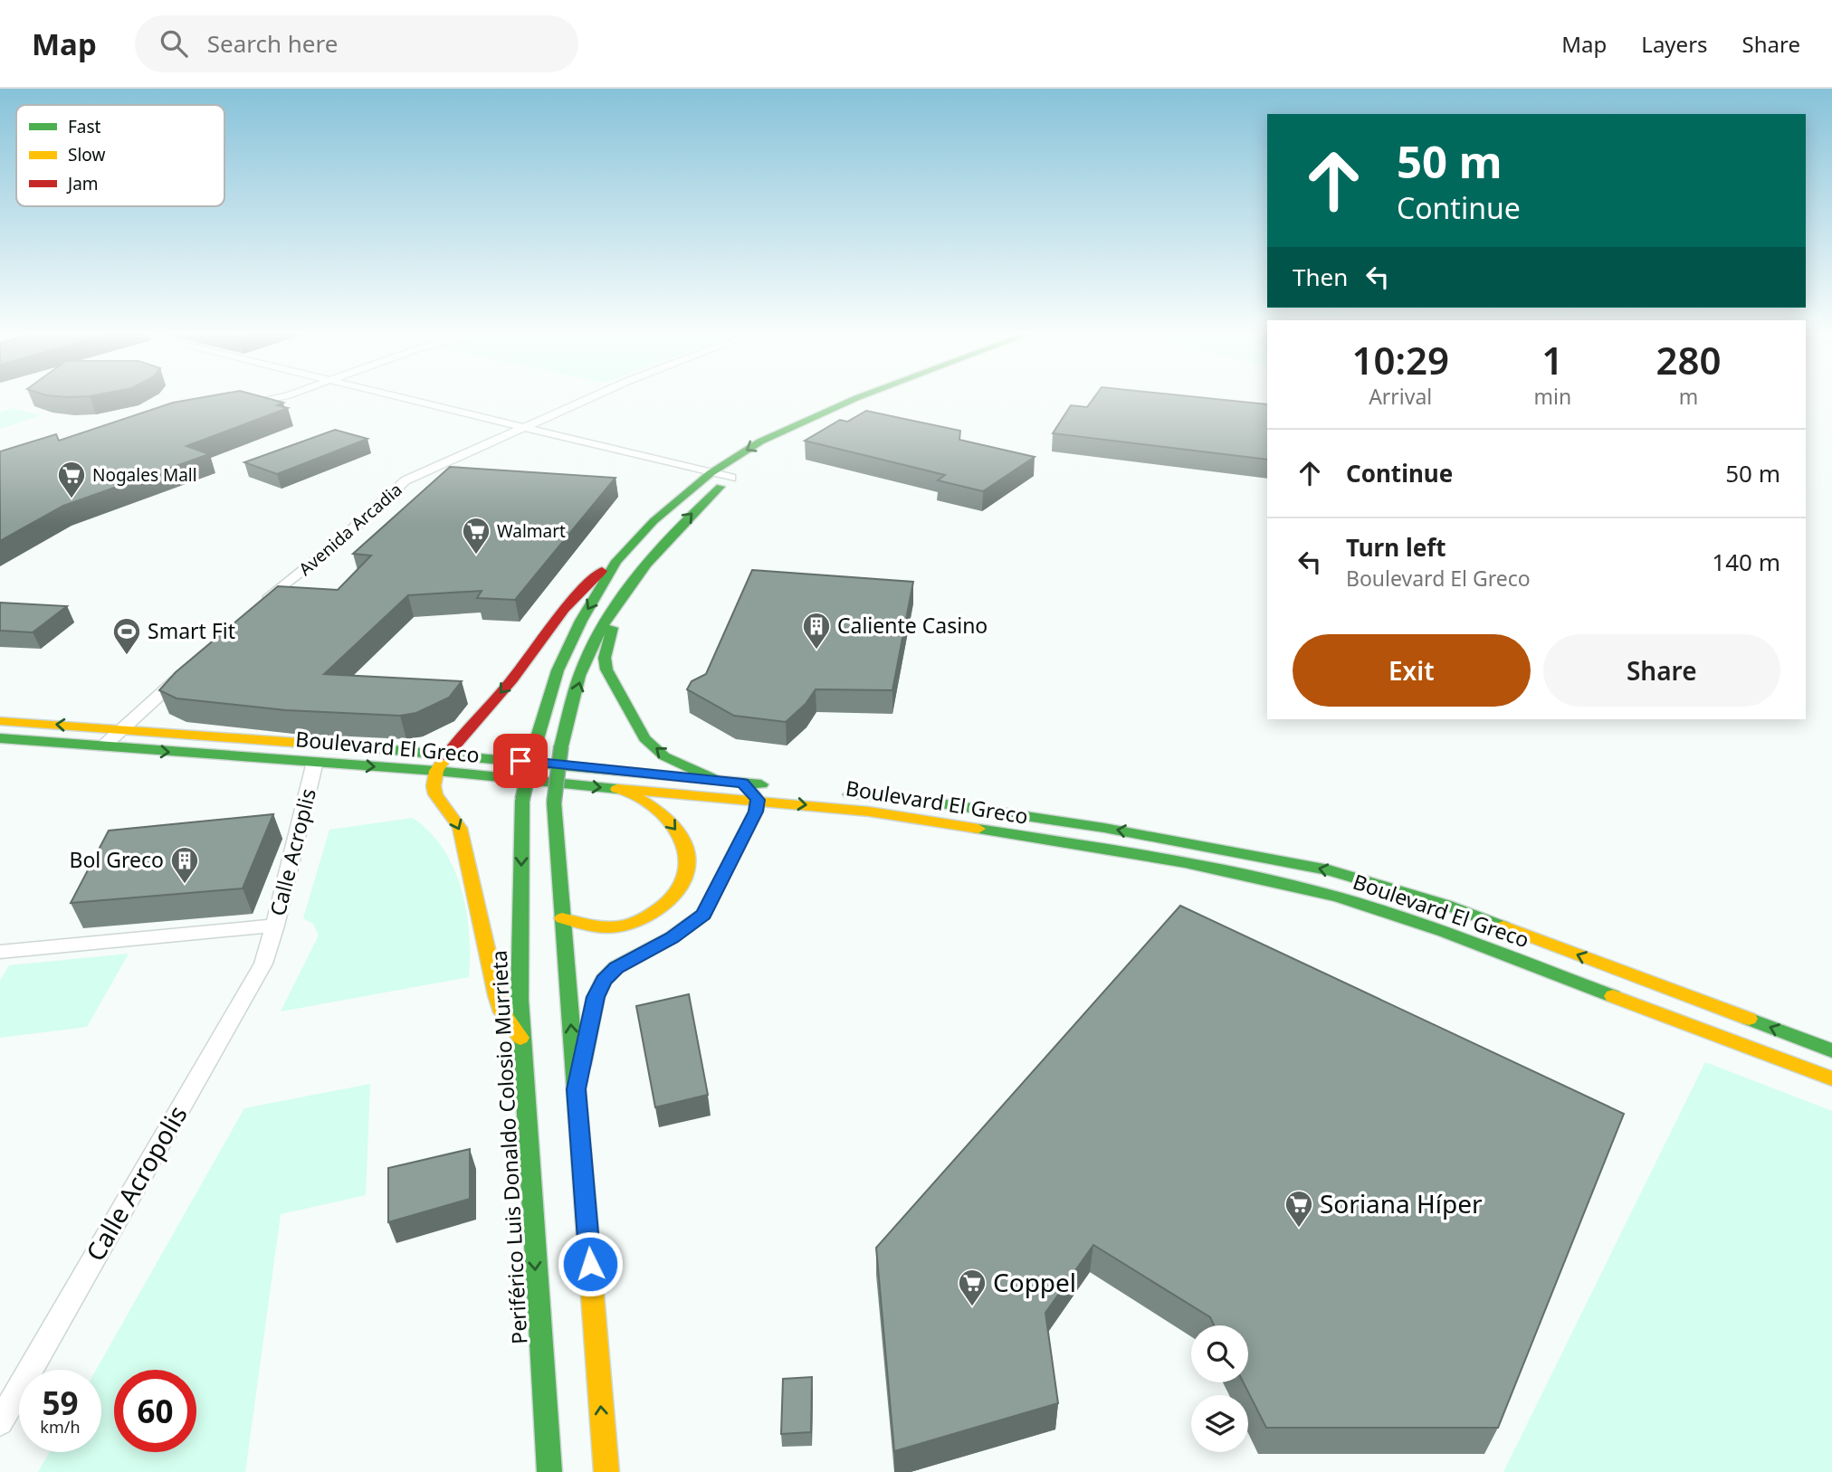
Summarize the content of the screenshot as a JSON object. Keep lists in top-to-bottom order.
{
  "streets": {
    "main road": ["Boulevard El Greco", "Periférico Luis Donaldo Colosio Murrieta"],
    "street": ["Avenida Arcadia", "Calle Acroplis", "Calle Acropolis"]
  },
  "crossings": [
    ["Boulevard El Greco", "Calle Acroplis"],
    ["Calle Acroplis", "Calle Acropolis"]
  ],
  "places": {
    "supermarket": [
      "Nogales Mall",
      "Walmart",
      "Soriana Híper",
      "Coppel"
    ],
    "building": ["Caliente Casino", "Bol Greco"],
    "sports": ["Smart Fit"]
  },
  "legend": ["Fast", "Slow", "Jam"],
  "page": {
    "header": "Map",
    "search": "Search here",
    "nav": ["Map", "Layers", "Share"],
    "turn": ["50 m", "Continue"],
    "then": "Then",
    "eta": [
      "10:29",
      "Arrival",
      "1",
      "min",
      "280",
      "m"
    ],
    "list": [
      {
        "name": "Continue",
        "value": "50 m"
      },
      {
        "name": "Turn left",
        "note": "Boulevard El Greco",
        "value": "140 m"
      }
    ],
    "buttons": ["Exit", "Share"],
    "speed": "59 km/h",
    "limit": "60"
  }
}
